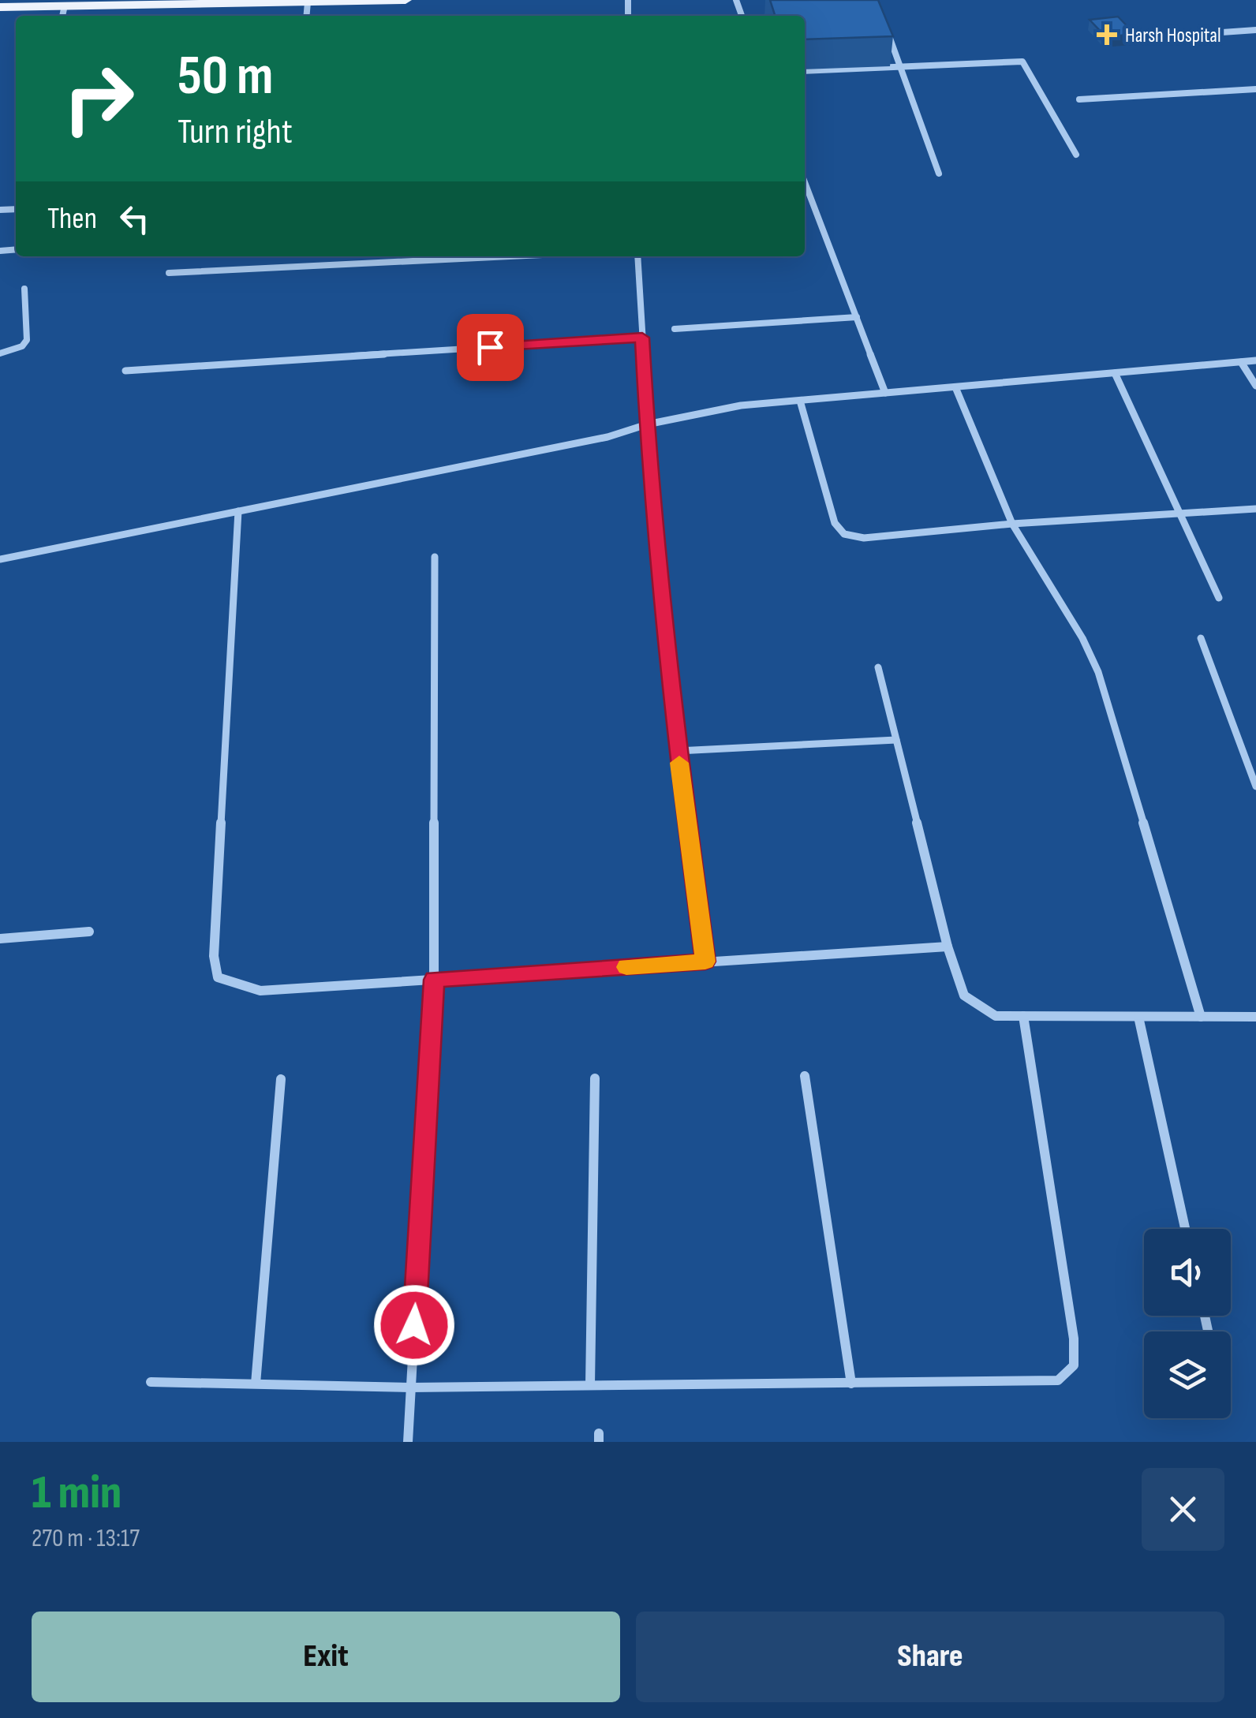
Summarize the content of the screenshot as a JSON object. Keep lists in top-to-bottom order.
{
  "places": {
    "health": ["Harsh Hospital"]
  },
  "page": {
    "turn": ["50 m", "Turn right"],
    "then": "Then",
    "heading": ["1 min", "270 m · 13:17"],
    "buttons": ["Exit", "Share"]
  }
}
